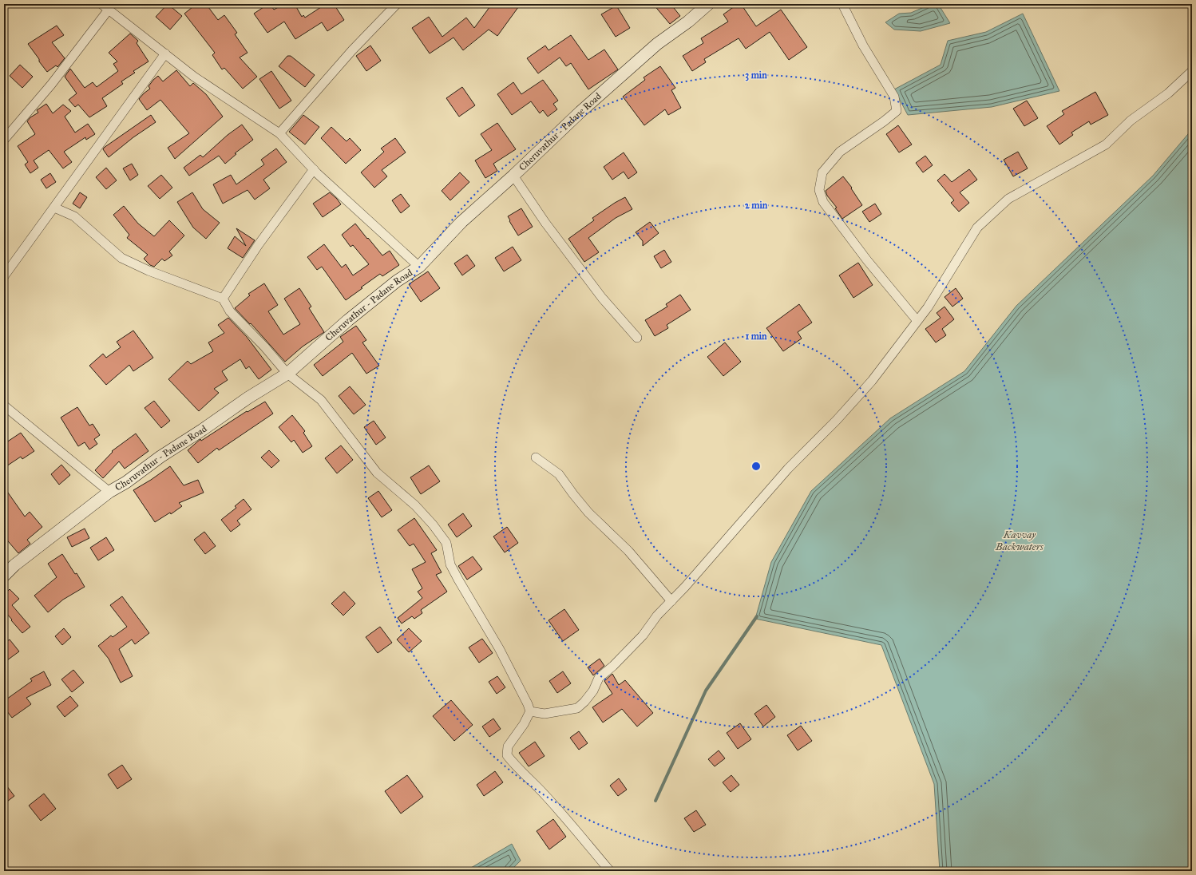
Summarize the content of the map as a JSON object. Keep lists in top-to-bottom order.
{
  "streets": {
    "main road": ["Cheruvathur - Padane Road"]
  },
  "water": ["Kavvay Backwaters"],
  "rings": ["3 min", "2 min", "1 min"]
}
